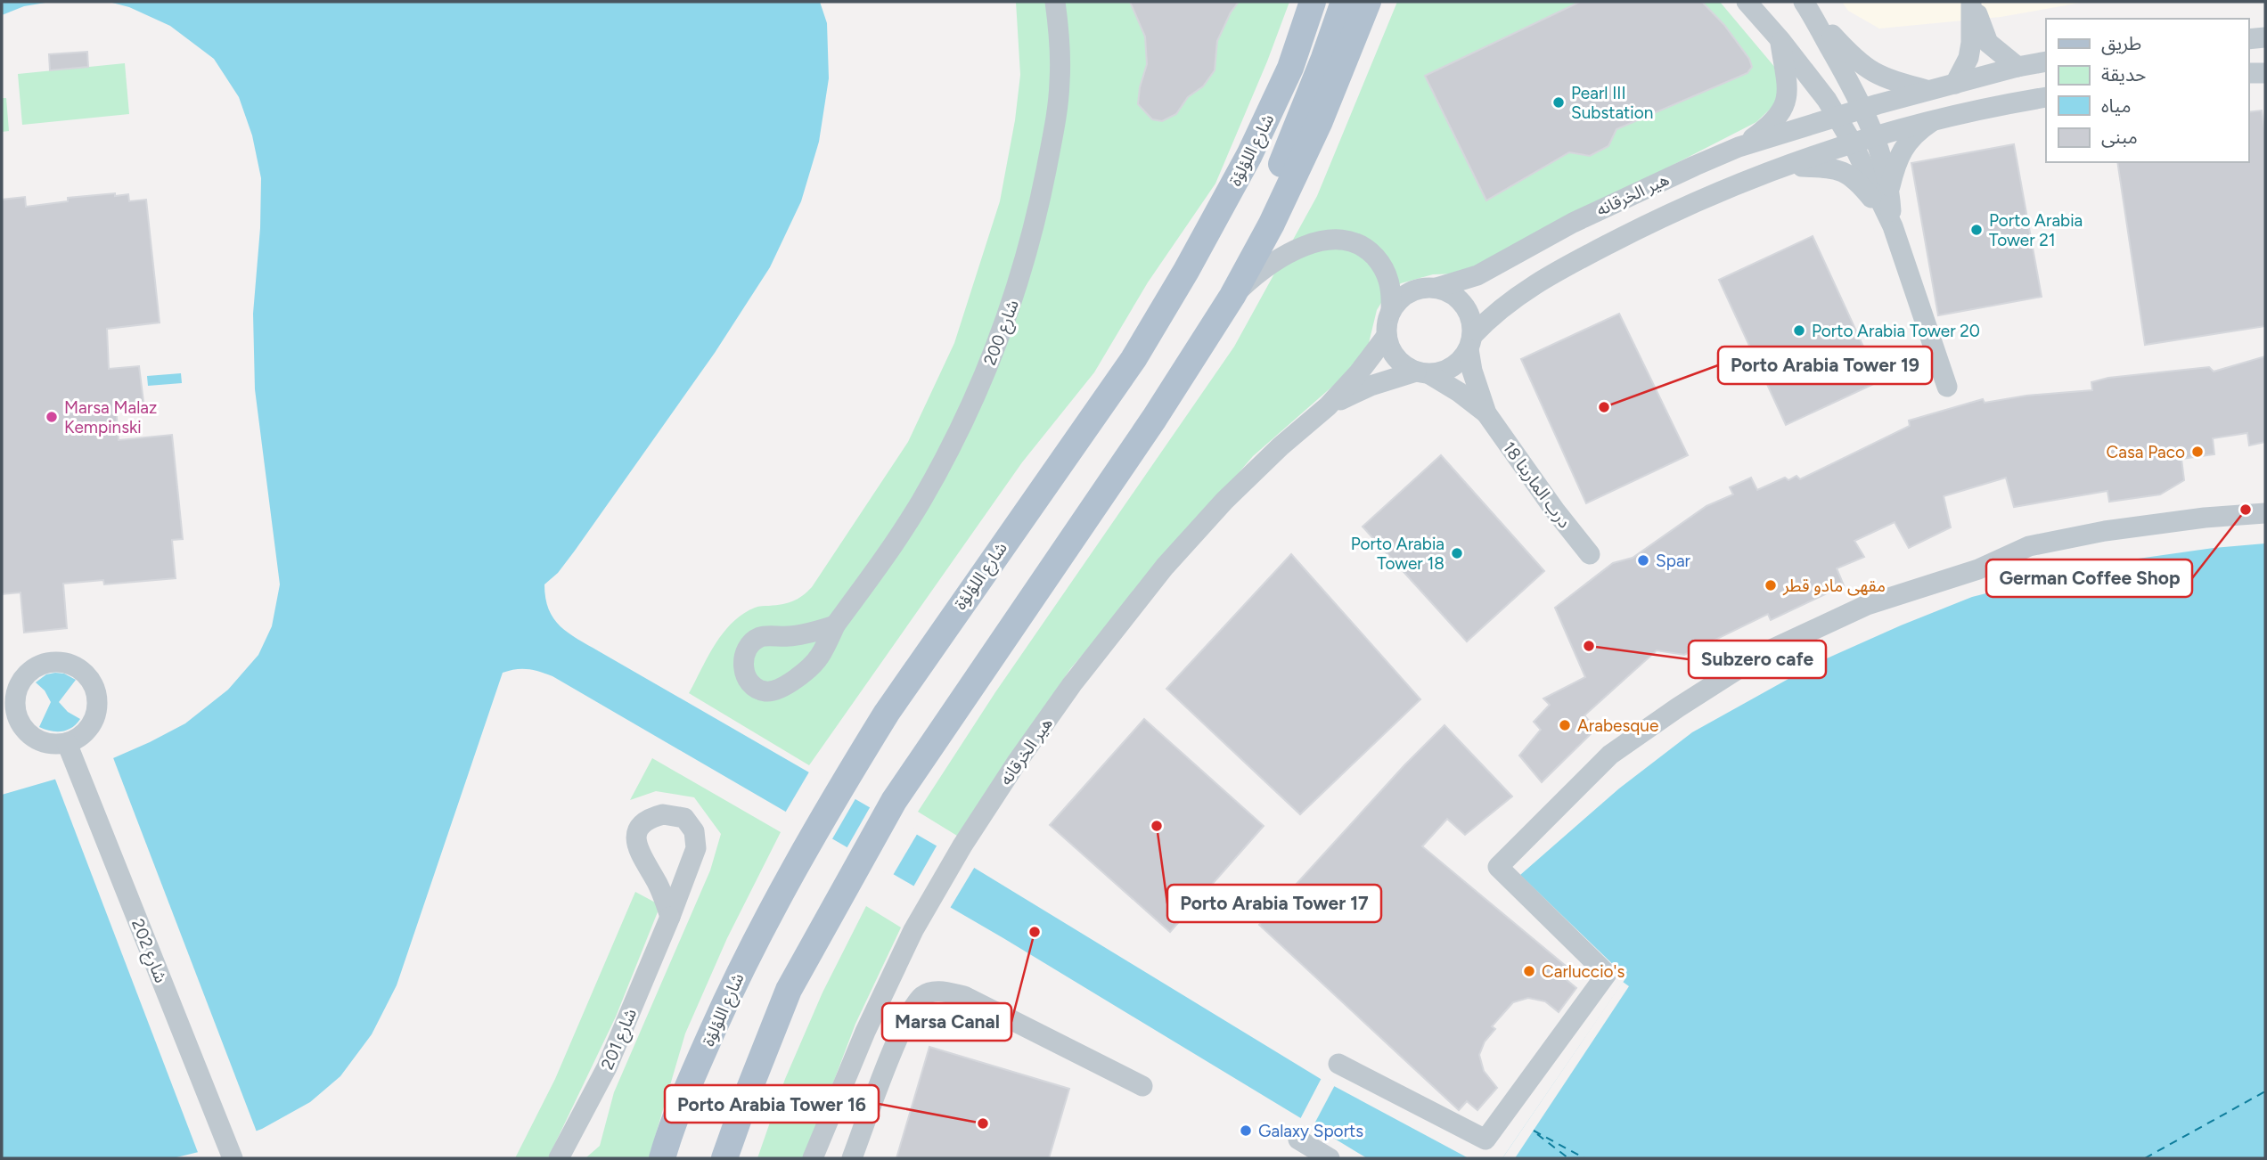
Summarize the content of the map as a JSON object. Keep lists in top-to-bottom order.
{
  "streets": {
    "main road": ["شارع اللؤلؤة"],
    "street": [
      "هير الخرقانه",
      "شارع 200",
      "درب المارينا 18",
      "شارع 202",
      "شارع 201"
    ]
  },
  "crossings": [
    ["هير الخرقانه", "درب المارينا 18"]
  ],
  "places": [
    "Pearl III Substation",
    "Porto Arabia Tower 21",
    "Porto Arabia Tower 20",
    "Porto Arabia Tower 19",
    "Marsa Malaz Kempinski",
    "Casa Paco",
    "German Coffee Shop",
    "Porto Arabia Tower 18",
    "Spar",
    "مقهى مادو قطر",
    "Subzero cafe",
    "Arabesque",
    "Porto Arabia Tower 17",
    "Marsa Canal",
    "Carluccio's",
    "Porto Arabia Tower 16",
    "Galaxy Sports"
  ],
  "legend": [
    "طريق",
    "حديقة",
    "مياه",
    "مبنى"
  ]
}
